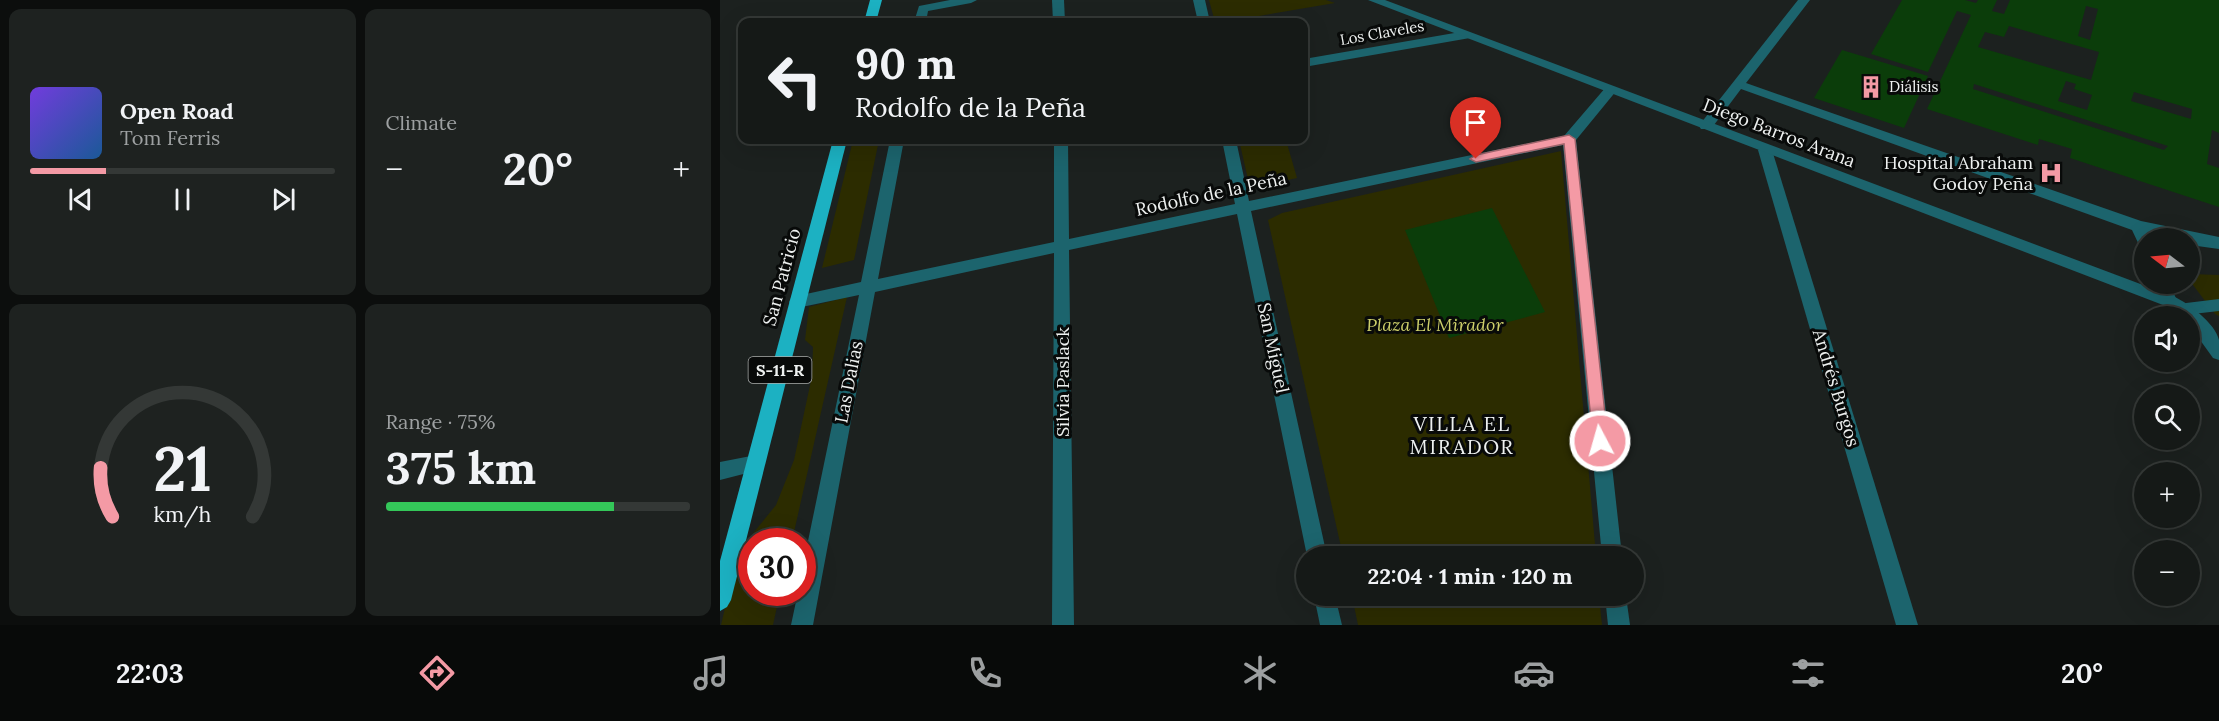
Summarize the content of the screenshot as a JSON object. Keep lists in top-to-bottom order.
{
  "streets": {
    "highway": ["San Patricio", "S-11-R"],
    "street": [
      "Los Claveles",
      "Diego Barros Arana",
      "Rodolfo de la Peña",
      "San Miguel",
      "Las Dalias",
      "Silvia Paslack",
      "Andrés Burgos"
    ]
  },
  "crossings": [
    ["Los Claveles", "Diego Barros Arana"],
    ["Diego Barros Arana", "Andrés Burgos"],
    ["Rodolfo de la Peña", "San Patricio"],
    ["Rodolfo de la Peña", "San Miguel"],
    ["Rodolfo de la Peña", "Las Dalias"],
    ["Rodolfo de la Peña", "Silvia Paslack"]
  ],
  "districts": ["VILLA EL MIRADOR"],
  "parks": ["Plaza El Mirador"],
  "places": {
    "building": ["Diálisis"],
    "hospital": ["Hospital Abraham Godoy Peña"]
  },
  "north": "left",
  "page": {
    "tile": [
      "Climate",
      ["Range · 75%", "375 km"]
    ],
    "turn": ["90 m", "Rodolfo de la Peña"],
    "song": ["Open Road", "Tom Ferris"],
    "heat": ["−", "20°", "+"],
    "map_buttons": ["+", "−"],
    "limit": "30",
    "trip": "22:04 · 1 min · 120 m",
    "tabs": ["22:03", "20°"],
    "gauge": ["21", "km/h"]
  }
}
